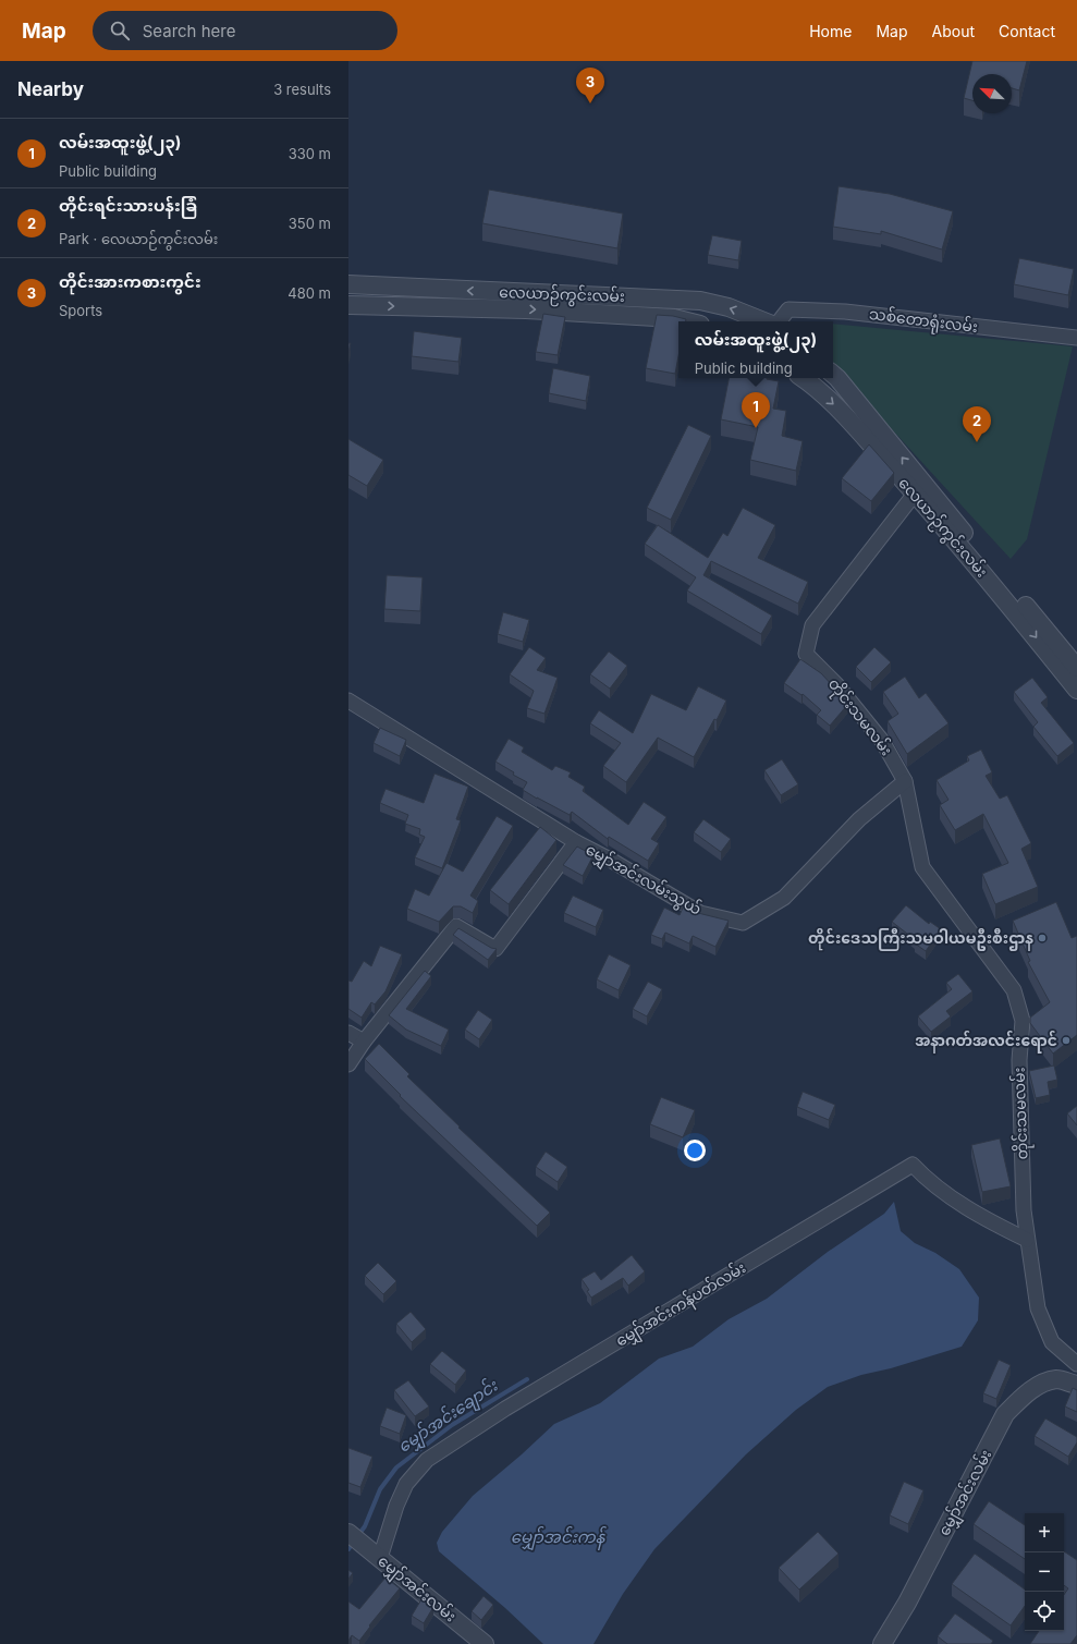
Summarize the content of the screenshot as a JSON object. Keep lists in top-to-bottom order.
{
  "streets": {
    "street": [
      "လေယာဉ်ကွင်းလမ်း",
      "သစ်တောရုံးလမ်း",
      "တိုင်းသမလမ်း",
      "မျှော်အင်းလမ်းသွယ်",
      "မျှော်အင်းကန်ပတ်လမ်း",
      "မျှော်အင်းလမ်း"
    ]
  },
  "crossings": [
    ["လေယာဉ်ကွင်းလမ်း", "တိုင်းသမလမ်း"],
    ["တိုင်းသမလမ်း", "မျှော်အင်းလမ်းသွယ်"],
    ["တိုင်းသမလမ်း", "မျှော်အင်းကန်ပတ်လမ်း"],
    ["မျှော်အင်းကန်ပတ်လမ်း", "မျှော်အင်းလမ်း"]
  ],
  "water": ["မျှော်အင်းချောင်း", "မျှော်အင်းကန်"],
  "places": ["တိုင်းဒေသကြီးသမဝါယမဦးစီးဌာန", "အနာဂတ်အလင်းရောင်"],
  "north": "top left",
  "page": {
    "header": "Map",
    "search": "Search here",
    "nav": [
      "Home",
      "Map",
      "About",
      "Contact"
    ],
    "heading": ["Nearby", "3 results"],
    "pins": ["3", "1", "2"],
    "list": [
      {
        "mark": "1",
        "name": "လမ်းအထူးဖွဲ့(၂၃)",
        "note": "Public building",
        "value": "330 m"
      },
      {
        "mark": "2",
        "name": "တိုင်းရင်းသားပန်းခြံ",
        "note": "Park · လေယာဉ်ကွင်းလမ်း",
        "value": "350 m"
      },
      {
        "mark": "3",
        "name": "တိုင်းအားကစားကွင်း",
        "note": "Sports",
        "value": "480 m"
      }
    ],
    "popup": ["လမ်းအထူးဖွဲ့(၂၃)", "Public building"],
    "map_buttons": ["+", "−"]
  }
}
